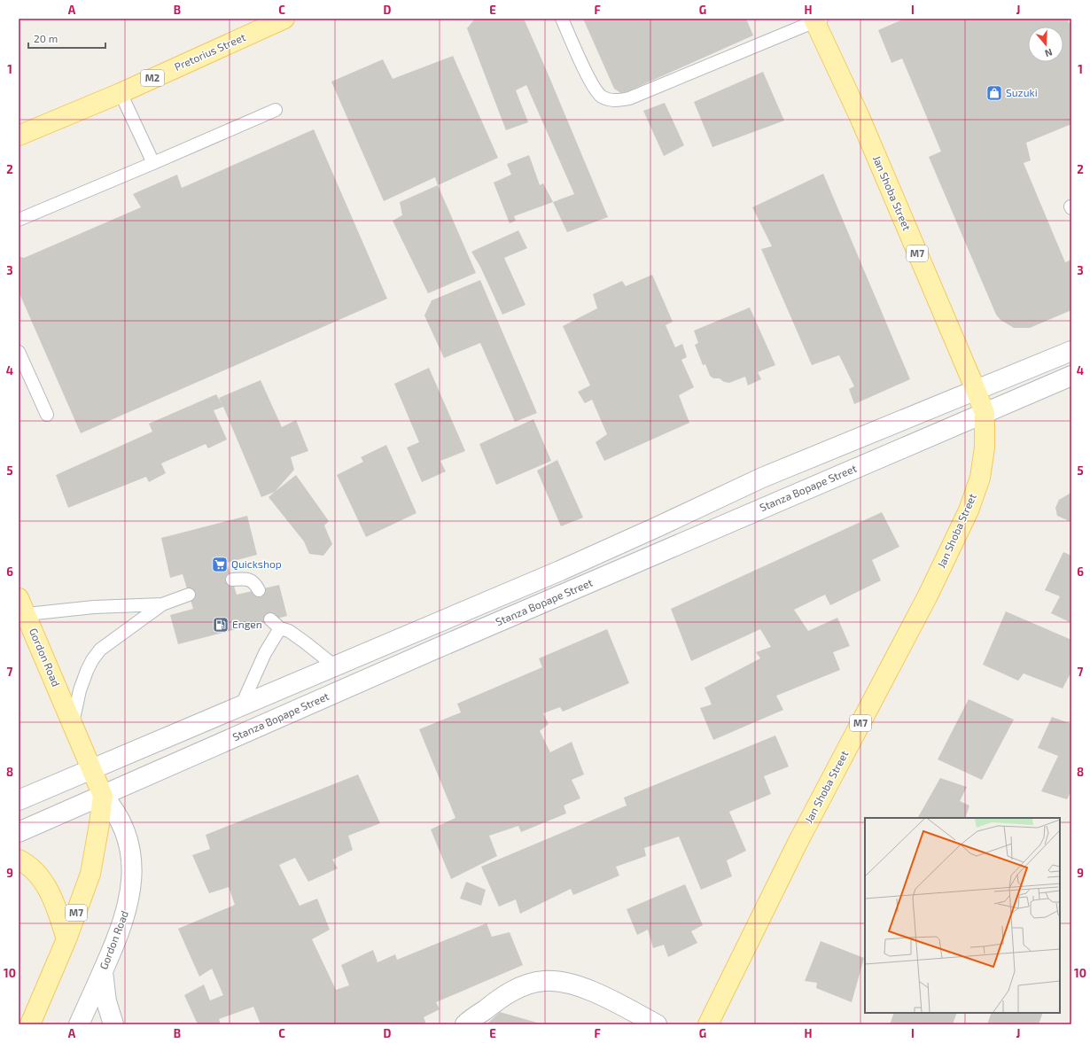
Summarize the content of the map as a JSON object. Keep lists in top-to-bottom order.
{
  "streets": {
    "main road": [
      "Pretorius Street",
      "M2",
      "Jan Shoba Street",
      "M7",
      "Stanza Bopape Street",
      "Gordon Road"
    ]
  },
  "crossings": [
    ["Jan Shoba Street", "Stanza Bopape Street"],
    ["M7", "Stanza Bopape Street"],
    ["M7", "Gordon Road"],
    ["Stanza Bopape Street", "Gordon Road"]
  ],
  "places": {
    "shop": ["Suzuki"],
    "supermarket": ["Quickshop"],
    "fuel station": ["Engen"]
  },
  "scale_bar": "20 m",
  "north": "bottom",
  "grid": {
    "columns": [
      "A",
      "B",
      "C",
      "D",
      "E",
      "F",
      "G",
      "H",
      "I",
      "J"
    ],
    "rows": [
      "1",
      "2",
      "3",
      "4",
      "5",
      "6",
      "7",
      "8",
      "9",
      "10"
    ]
  }
}
